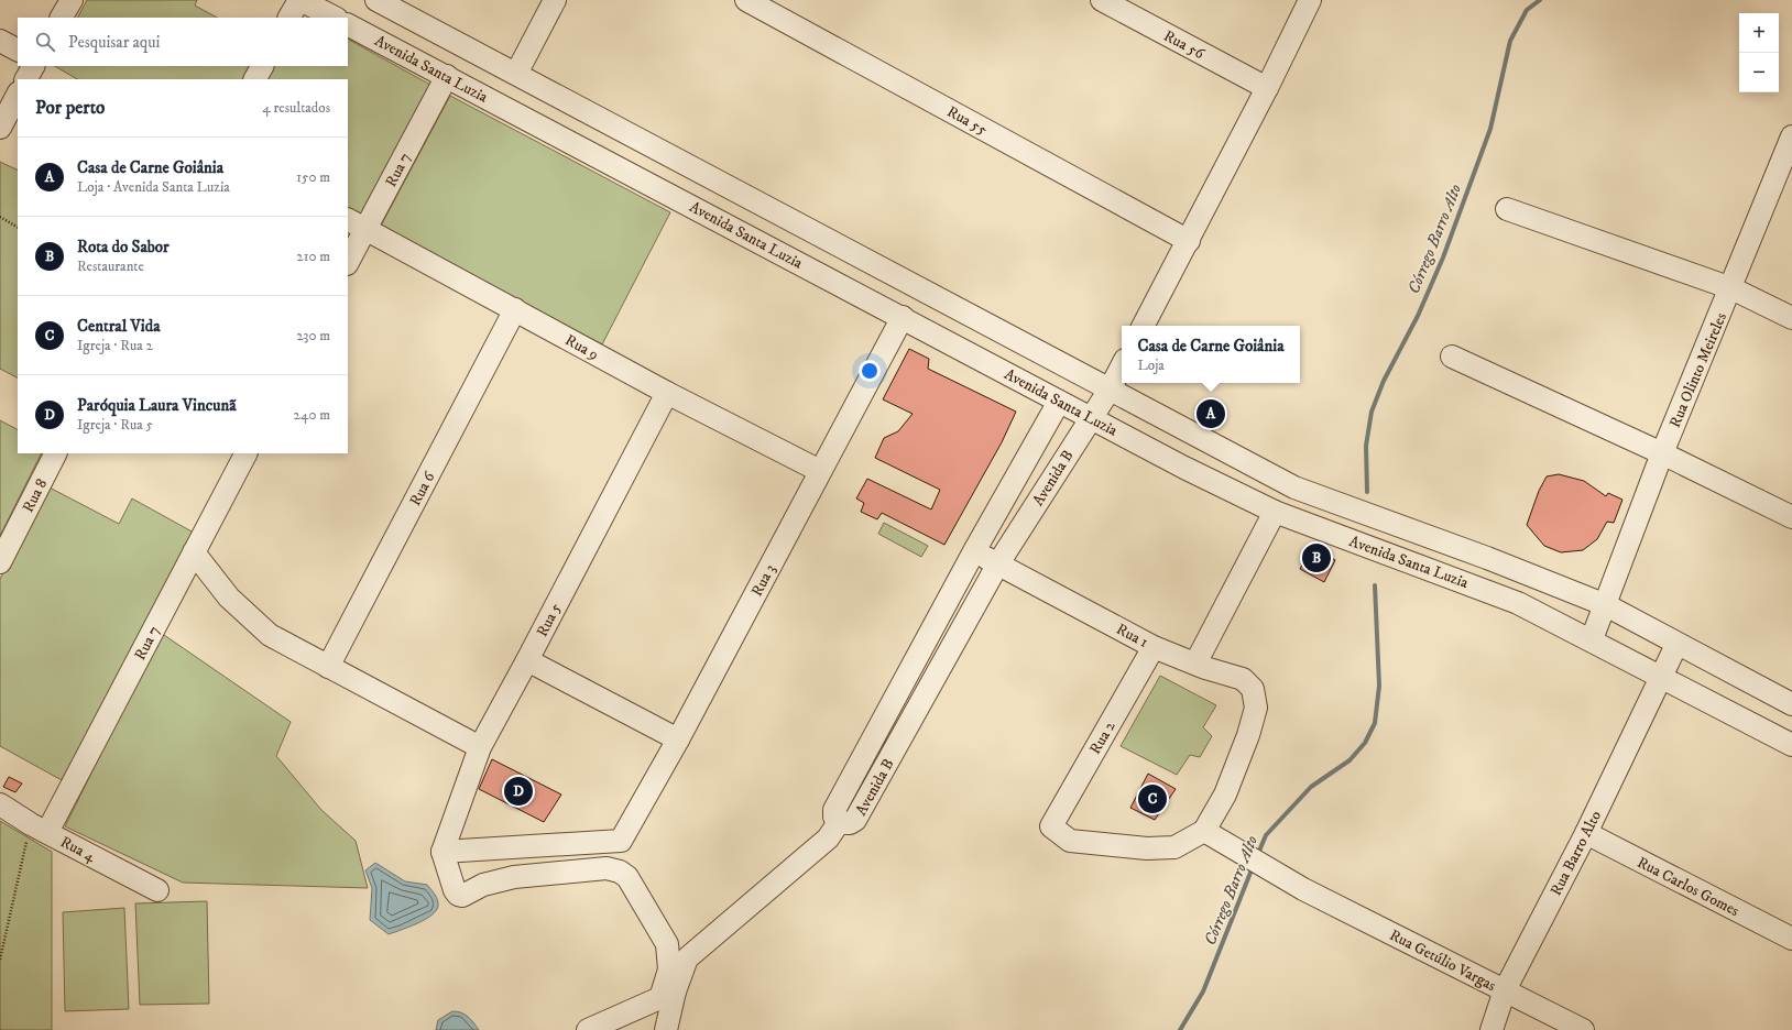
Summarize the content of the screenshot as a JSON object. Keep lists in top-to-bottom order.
{
  "streets": {
    "street": [
      "Rua 56",
      "Avenida Santa Luzia",
      "Rua 55",
      "Rua 7",
      "Rua 9",
      "Rua Olinto Meireles",
      "Avenida B",
      "Rua 6",
      "Rua 8",
      "Rua 3",
      "Rua 5",
      "Rua 1",
      "Rua 2",
      "Rua 4",
      "Rua Barro Alto",
      "Rua Carlos Gomes",
      "Rua Getúlio Vargas"
    ]
  },
  "crossings": [
    ["Avenida Santa Luzia", "Rua 7"],
    ["Avenida Santa Luzia", "Rua Olinto Meireles"],
    ["Avenida Santa Luzia", "Avenida B"],
    ["Avenida Santa Luzia", "Rua 3"],
    ["Avenida Santa Luzia", "Rua Barro Alto"],
    ["Rua 7", "Rua 9"],
    ["Rua 7", "Rua 4"],
    ["Rua 9", "Rua 6"],
    ["Rua 9", "Rua 3"],
    ["Rua 9", "Rua 5"],
    ["Avenida B", "Rua 1"],
    ["Rua 3", "Rua 5"],
    ["Rua 1", "Rua 2"],
    ["Rua 1", "Rua Getúlio Vargas"],
    ["Rua 2", "Rua Getúlio Vargas"],
    ["Rua Barro Alto", "Rua Carlos Gomes"],
    ["Rua Barro Alto", "Rua Getúlio Vargas"]
  ],
  "water": ["Córrego Barro Alto"],
  "page": {
    "map_buttons": ["+", "−"],
    "search": "Pesquisar aqui",
    "heading": ["Por perto", "4 resultados"],
    "list": [
      {
        "mark": "A",
        "name": "Casa de Carne Goiânia",
        "note": "Loja · Avenida Santa Luzia",
        "value": "150 m"
      },
      {
        "mark": "B",
        "name": "Rota do Sabor",
        "note": "Restaurante",
        "value": "210 m"
      },
      {
        "mark": "C",
        "name": "Central Vida",
        "note": "Igreja · Rua 2",
        "value": "230 m"
      },
      {
        "mark": "D",
        "name": "Paróquia Laura Vincunã",
        "note": "Igreja · Rua 5",
        "value": "240 m"
      }
    ],
    "popup": ["Casa de Carne Goiânia", "Loja"],
    "pins": [
      "A",
      "B",
      "D",
      "C"
    ]
  }
}
